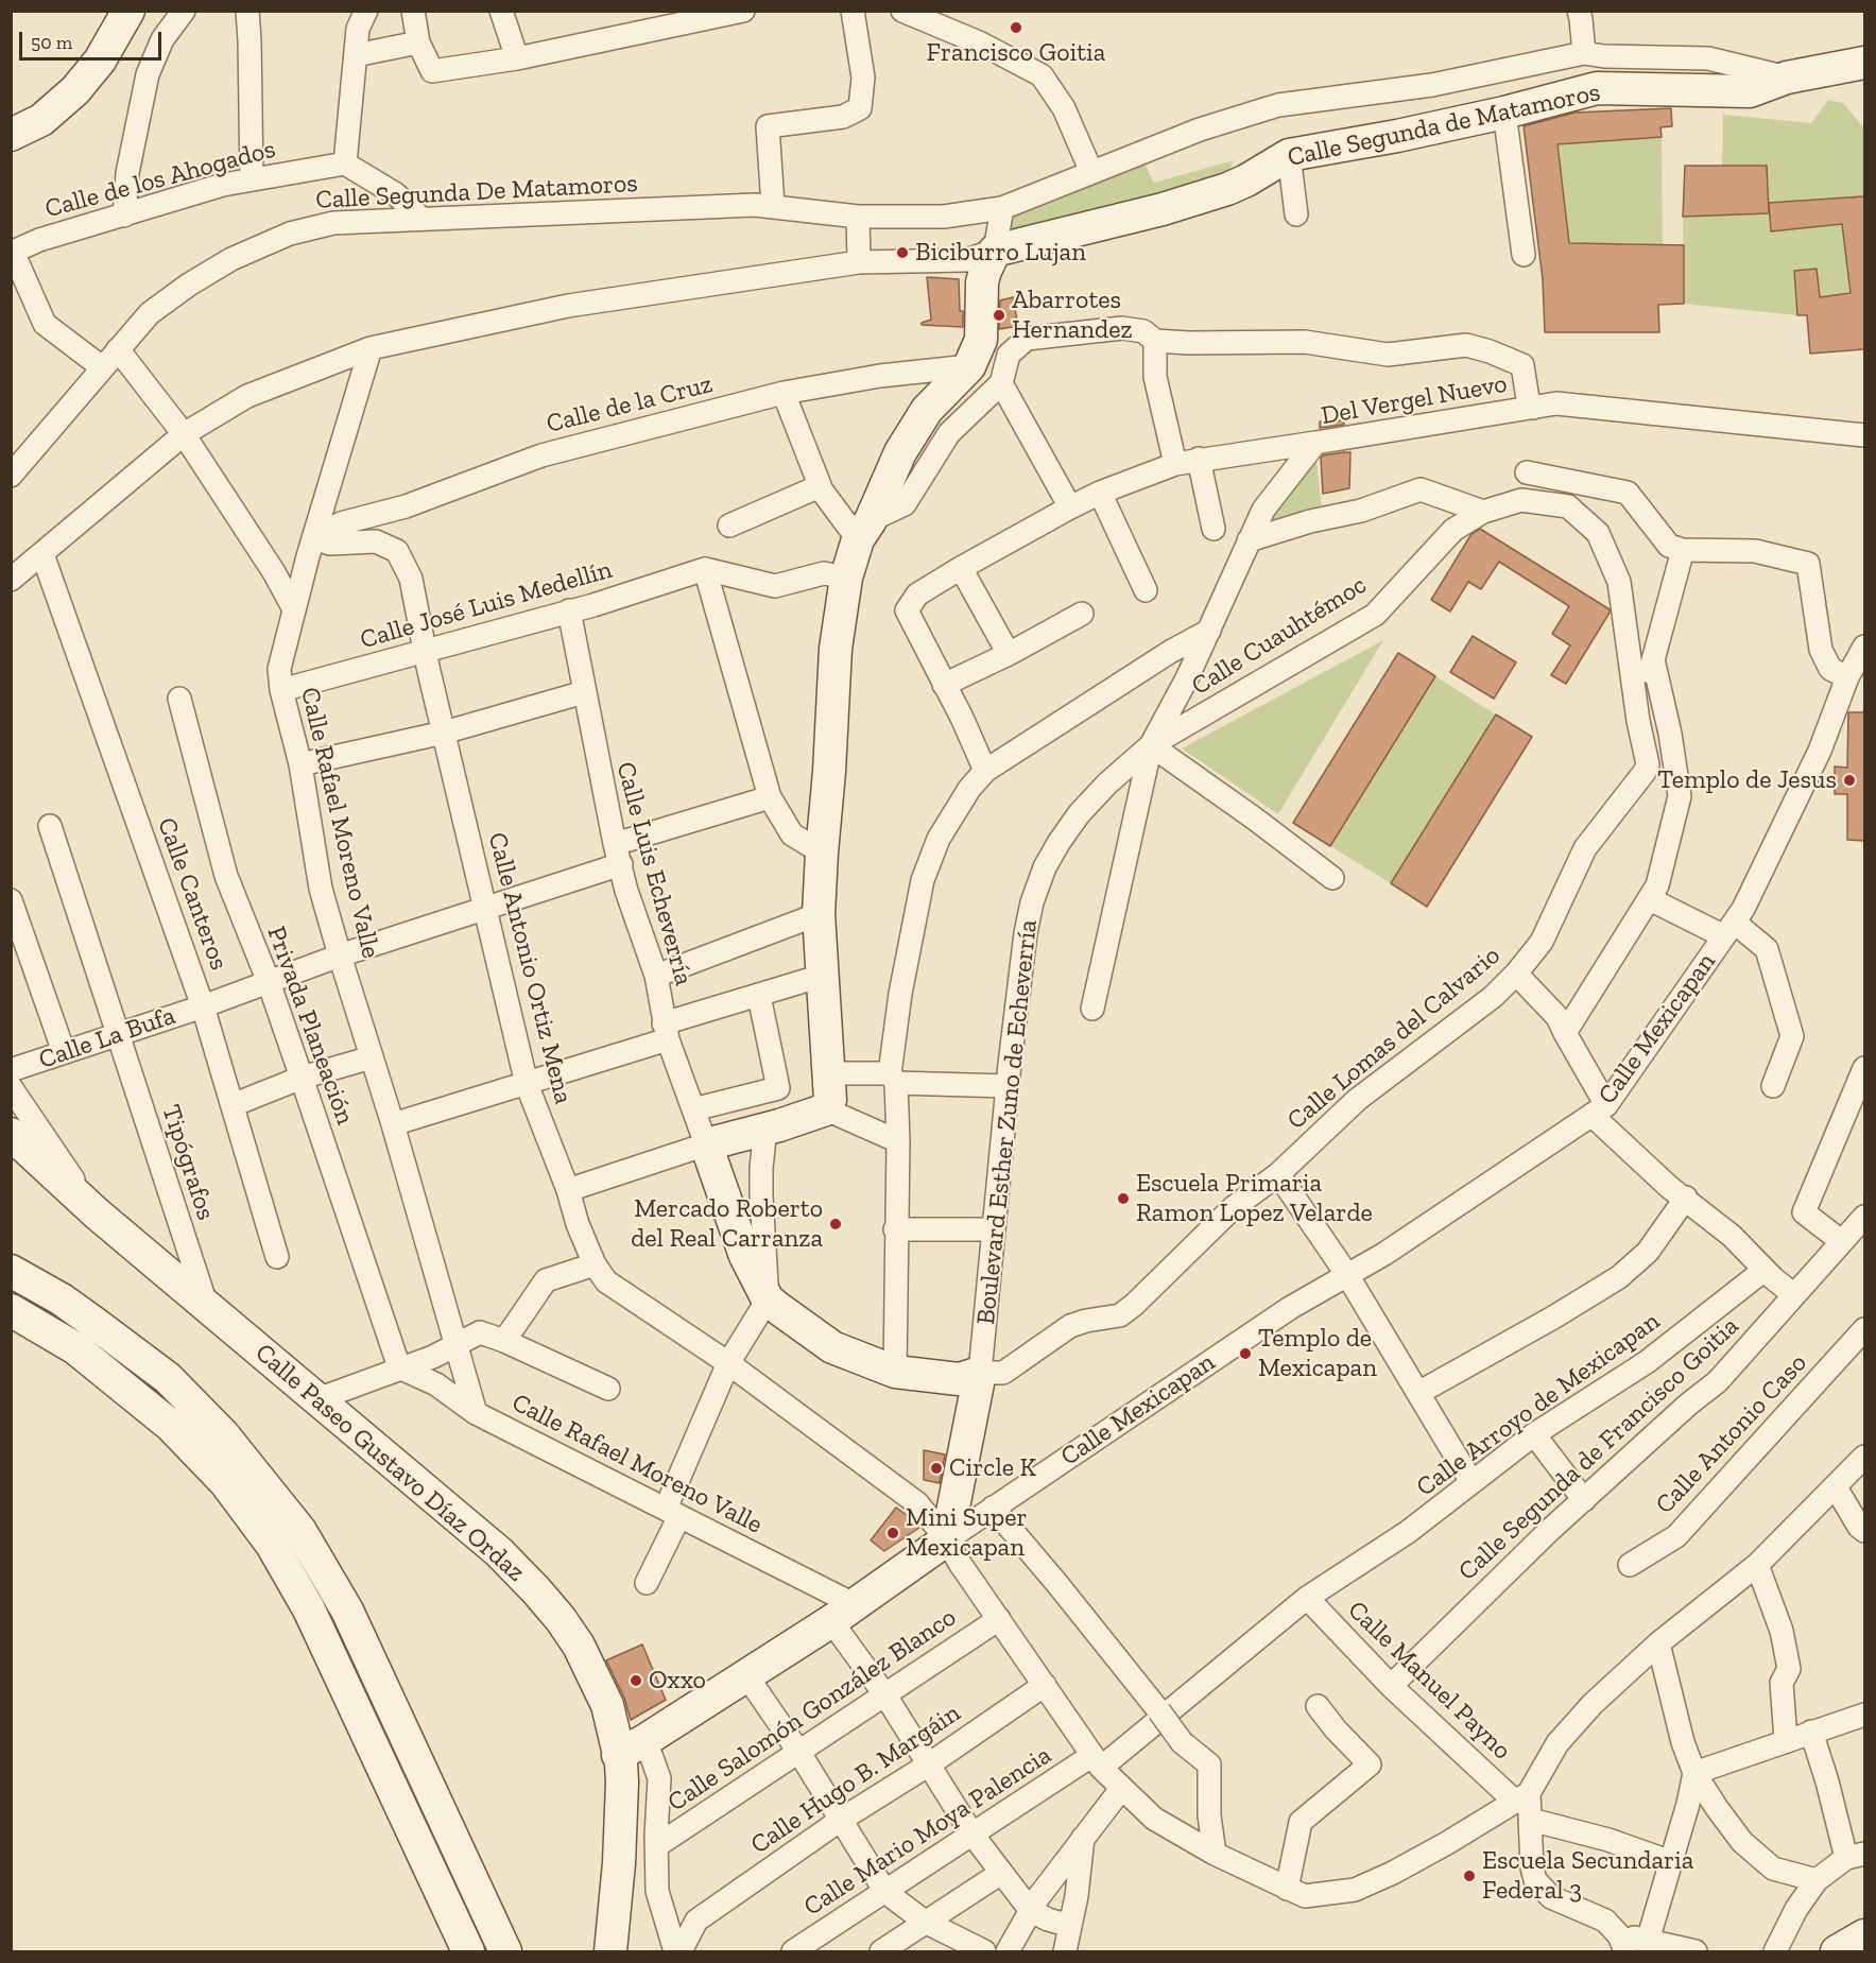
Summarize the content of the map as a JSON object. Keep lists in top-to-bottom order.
{
  "streets": {
    "main road": [
      "Calle Segunda de Matamoros",
      "Calle Mexicapan",
      "Boulevard Esther Zuno de Echeverría",
      "Calle Paseo Gustavo Díaz Ordaz"
    ],
    "street": [
      "Calle de los Ahogados",
      "Calle Segunda De Matamoros",
      "Del Vergel Nuevo",
      "Calle de la Cruz",
      "Calle José Luis Medellín",
      "Calle Cuauhtémoc",
      "Calle Rafael Moreno Valle",
      "Calle Luis Echeverría",
      "Calle Canteros",
      "Calle Antonio Ortiz Mena",
      "Privada Planeación",
      "Calle La Bufa",
      "Calle Lomas del Calvario",
      "Tipógrafos",
      "Calle Arroyo de Mexicapan",
      "Calle Antonio Caso",
      "Calle Segunda de Francisco Goitia",
      "Calle Manuel Payno",
      "Calle Salomón González Blanco",
      "Calle Hugo B. Margáin",
      "Calle Mario Moya Palencia"
    ]
  },
  "crossings": [
    ["Calle Segunda de Matamoros", "Calle Segunda De Matamoros"],
    ["Del Vergel Nuevo", "Calle Cuauhtémoc"],
    ["Del Vergel Nuevo", "Boulevard Esther Zuno de Echeverría"],
    ["Calle de la Cruz", "Calle Rafael Moreno Valle"],
    ["Calle de la Cruz", "Calle Antonio Ortiz Mena"],
    ["Calle José Luis Medellín", "Calle Rafael Moreno Valle"],
    ["Calle José Luis Medellín", "Calle Luis Echeverría"],
    ["Calle José Luis Medellín", "Calle Antonio Ortiz Mena"],
    ["Calle Cuauhtémoc", "Calle Lomas del Calvario"],
    ["Calle Cuauhtémoc", "Boulevard Esther Zuno de Echeverría"],
    ["Calle Rafael Moreno Valle", "Calle Antonio Ortiz Mena"],
    ["Calle Rafael Moreno Valle", "Privada Planeación"],
    ["Calle Rafael Moreno Valle", "Calle Mexicapan"],
    ["Calle Rafael Moreno Valle", "Calle La Bufa"],
    ["Calle Luis Echeverría", "Calle La Bufa"],
    ["Calle Canteros", "Calle La Bufa"],
    ["Calle Antonio Ortiz Mena", "Calle Mexicapan"],
    ["Calle Antonio Ortiz Mena", "Calle La Bufa"],
    ["Calle Antonio Ortiz Mena", "Boulevard Esther Zuno de Echeverría"],
    ["Calle Antonio Ortiz Mena", "Calle Arroyo de Mexicapan"],
    ["Calle Antonio Ortiz Mena", "Calle Manuel Payno"],
    ["Calle Antonio Ortiz Mena", "Calle Salomón González Blanco"],
    ["Calle Antonio Ortiz Mena", "Calle Hugo B. Margáin"],
    ["Calle Antonio Ortiz Mena", "Calle Mario Moya Palencia"],
    ["Privada Planeación", "Calle La Bufa"],
    ["Calle Mexicapan", "Boulevard Esther Zuno de Echeverría"],
    ["Calle Mexicapan", "Calle Paseo Gustavo Díaz Ordaz"],
    ["Calle La Bufa", "Tipógrafos"],
    ["Calle Lomas del Calvario", "Boulevard Esther Zuno de Echeverría"],
    ["Tipógrafos", "Calle Paseo Gustavo Díaz Ordaz"],
    ["Calle Arroyo de Mexicapan", "Calle Manuel Payno"],
    ["Calle Arroyo de Mexicapan", "Calle Mario Moya Palencia"],
    ["Calle Segunda de Francisco Goitia", "Calle Manuel Payno"]
  ],
  "places": [
    "Francisco Goitia",
    "Biciburro Lujan",
    "Abarrotes Hernandez",
    "Templo de Jesus",
    "Escuela Primaria Ramon Lopez Velarde",
    "Mercado Roberto del Real Carranza",
    "Templo de Mexicapan",
    "Circle K",
    "Mini Super Mexicapan",
    "Oxxo",
    "Escuela Secundaria Federal 3"
  ],
  "scale_bar": "50 m"
}
